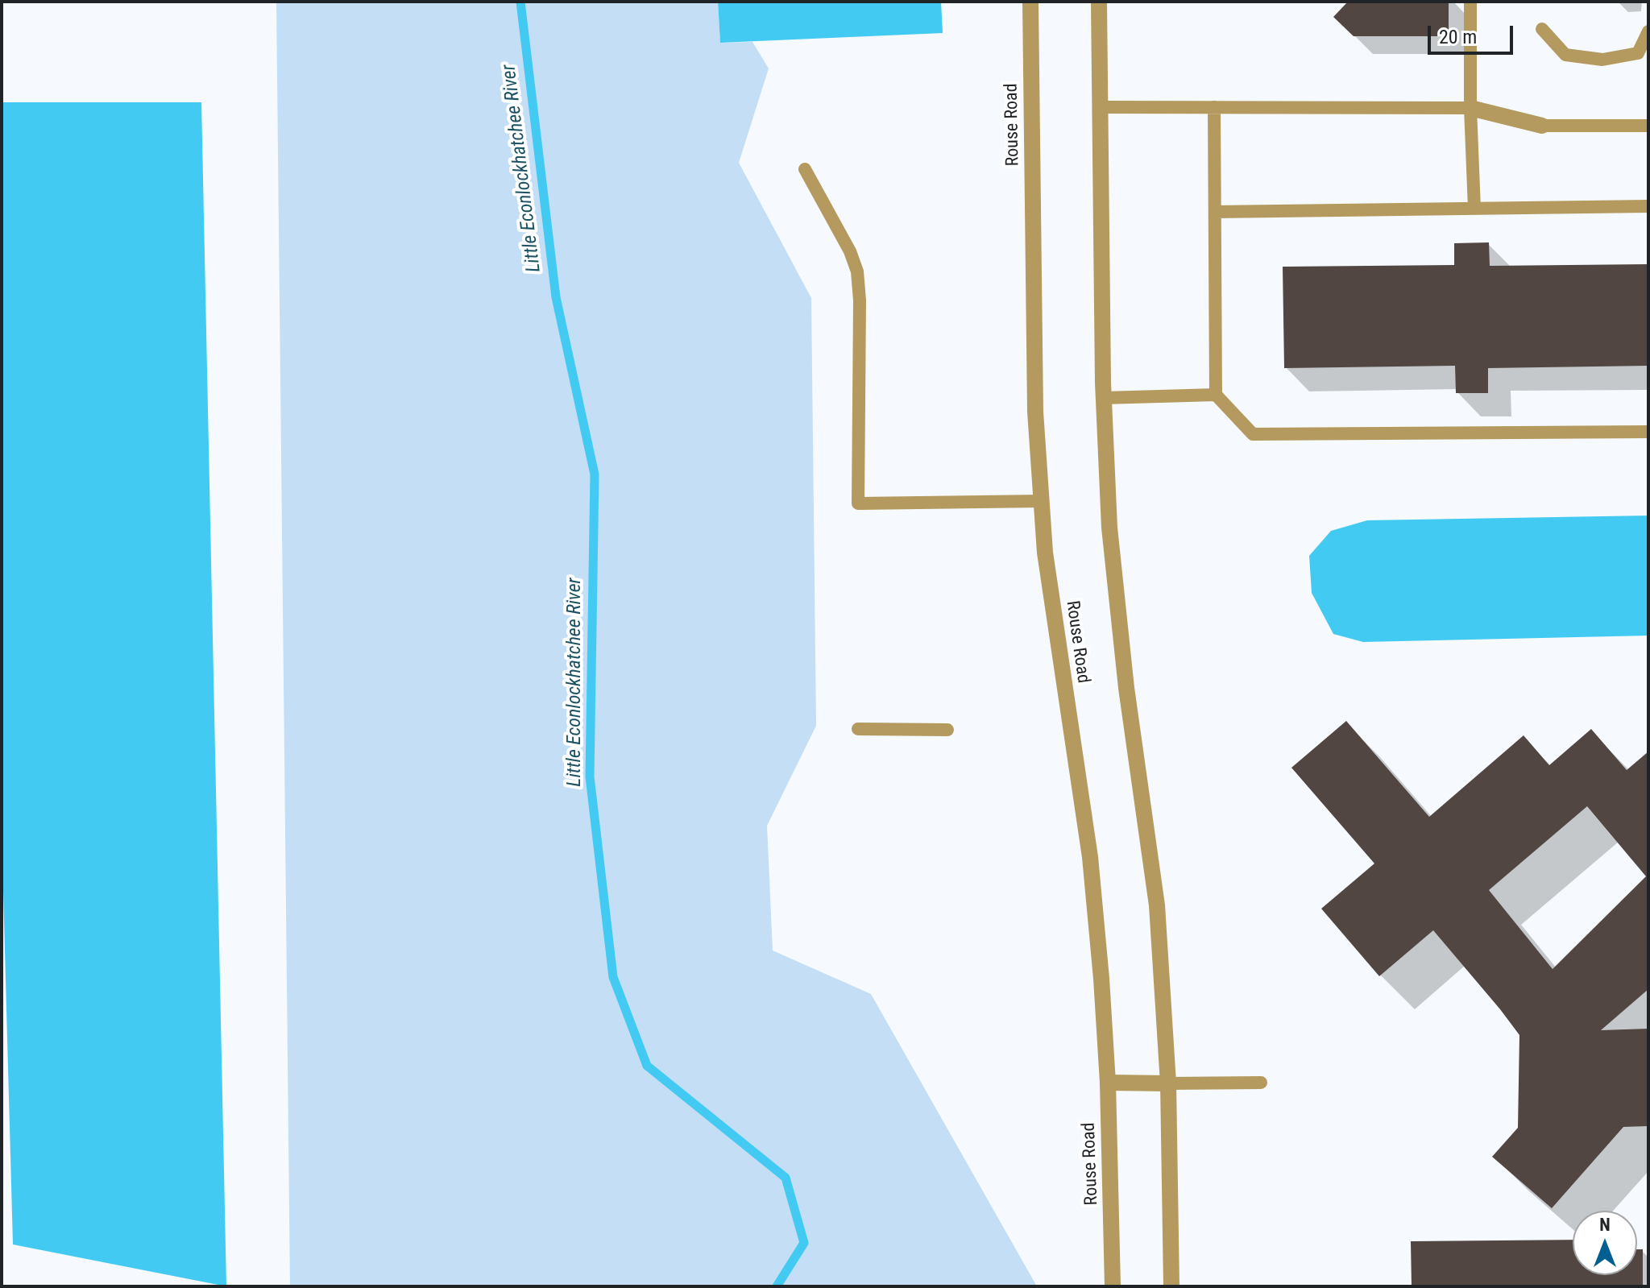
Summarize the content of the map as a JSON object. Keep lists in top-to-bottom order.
{
  "streets": {
    "street": ["Rouse Road"]
  },
  "water": ["Little Econlockhatchee River"],
  "scale_bar": "20 m",
  "north": "top"
}
